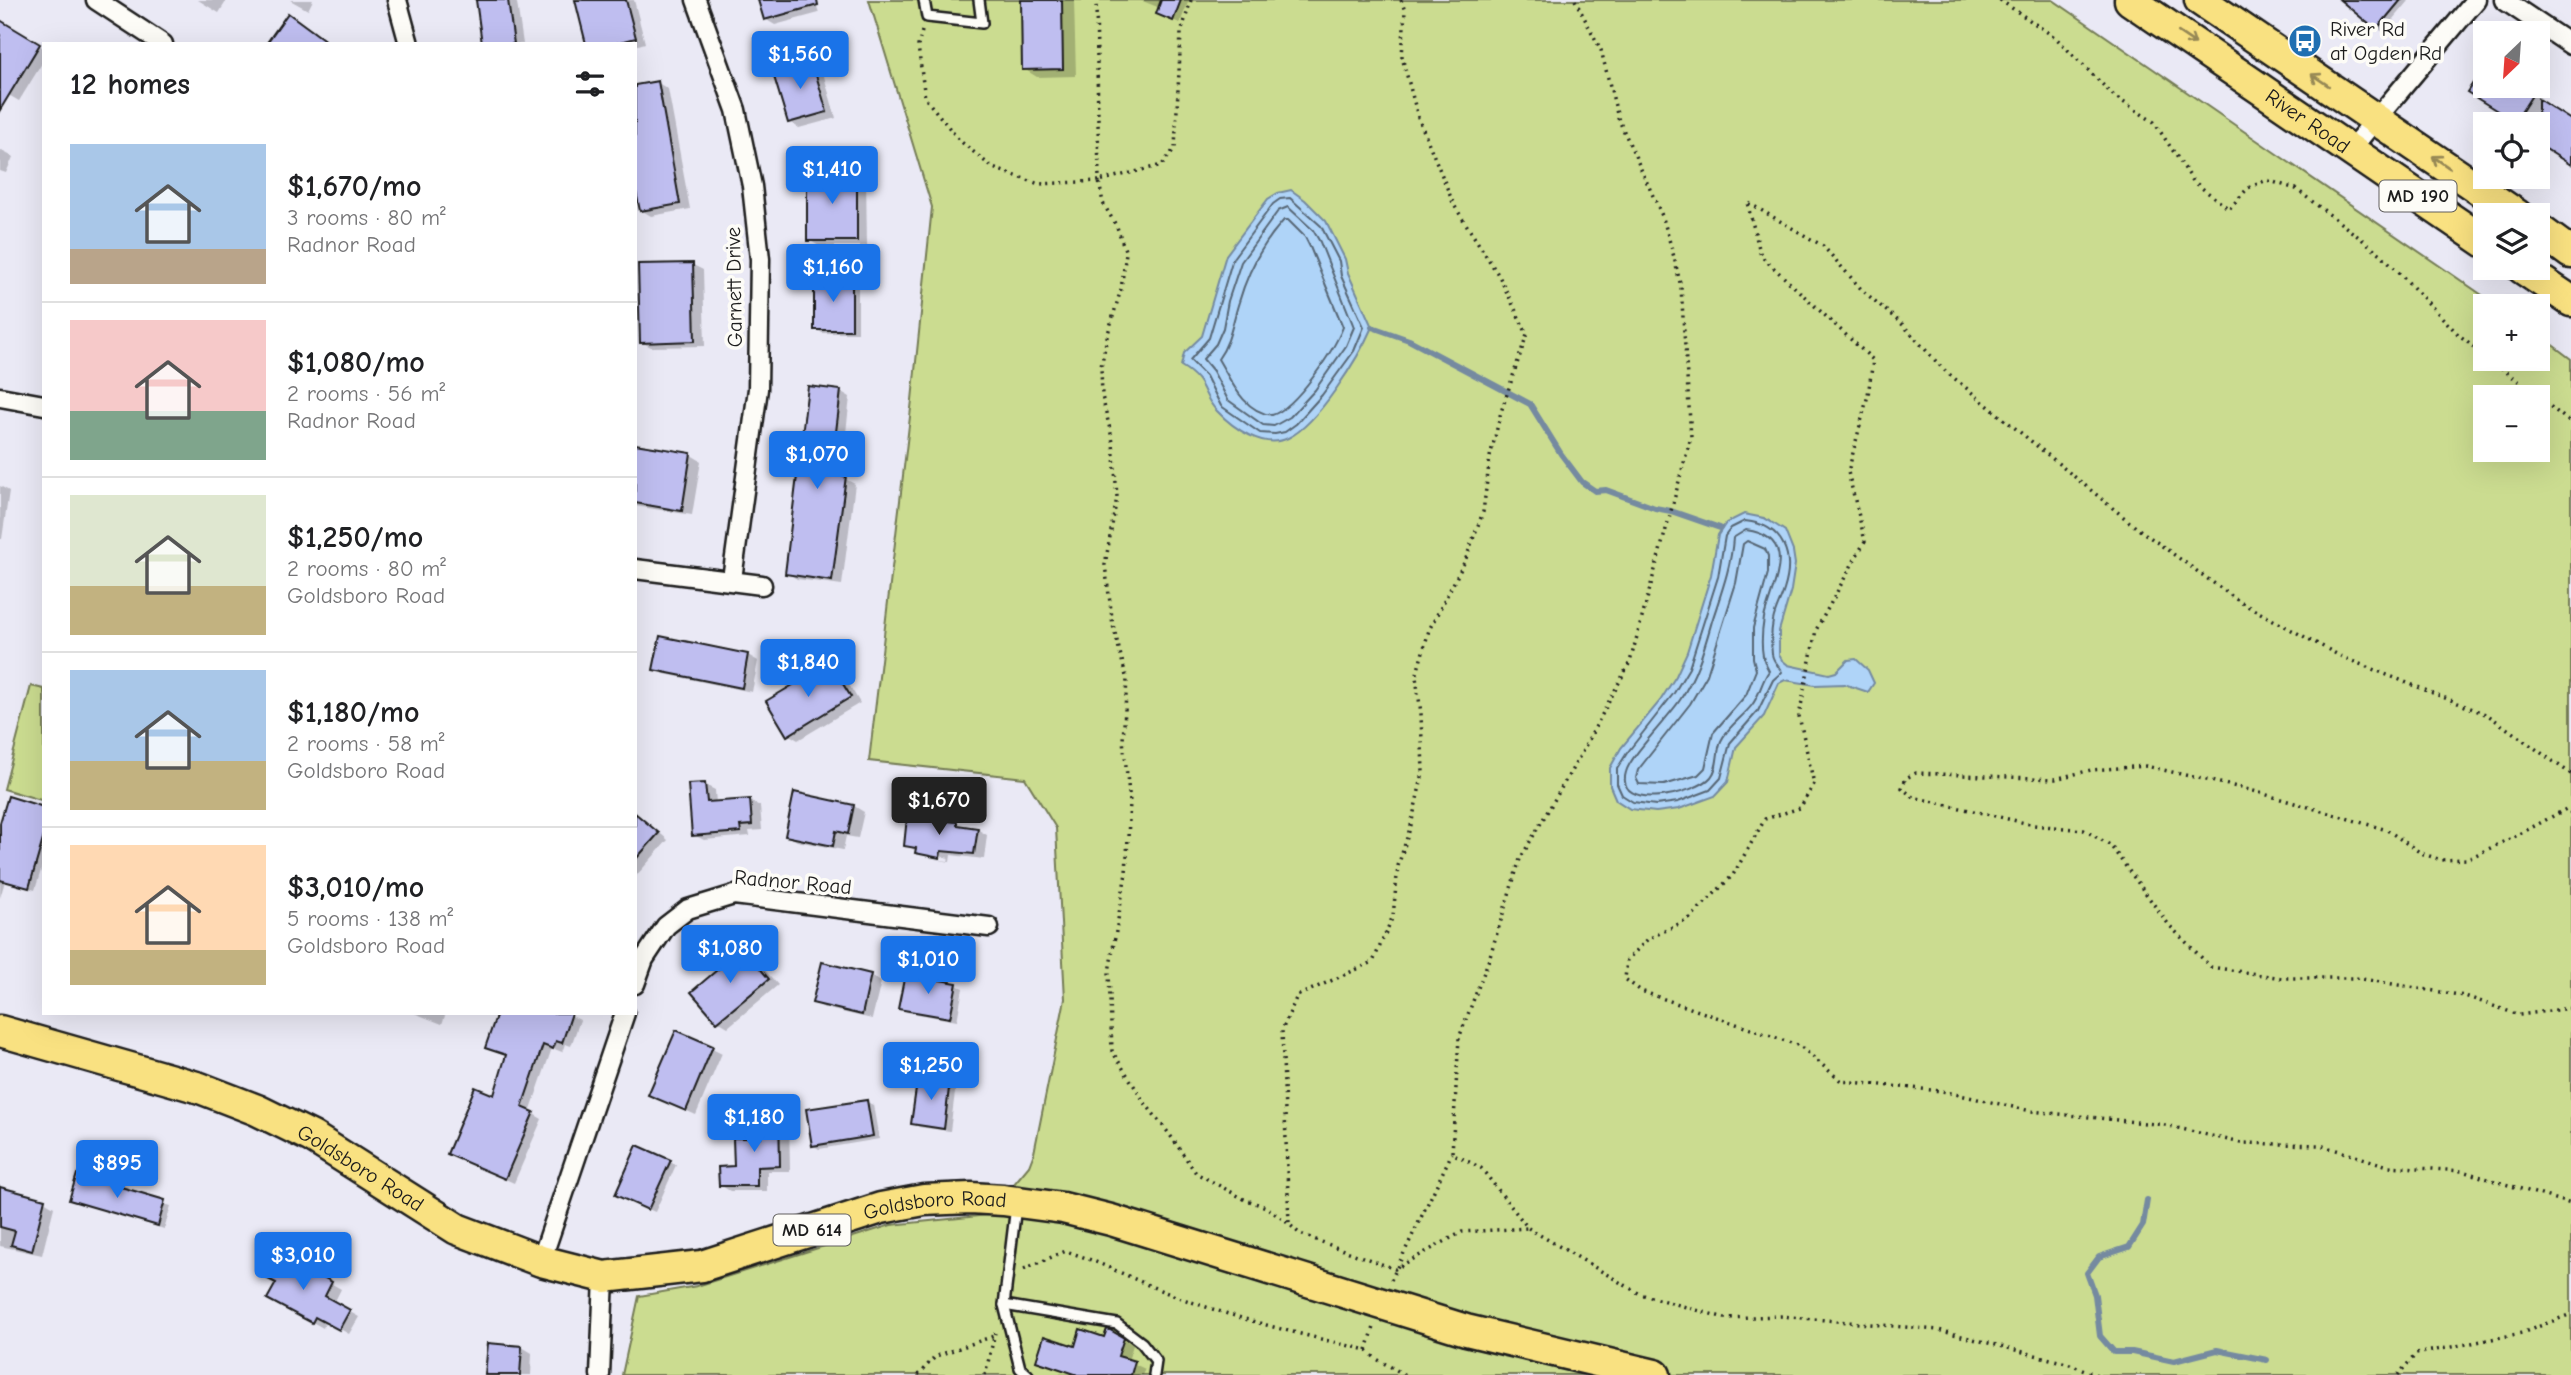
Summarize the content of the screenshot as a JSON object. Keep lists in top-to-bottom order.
{
  "streets": {
    "main road": [
      "River Road",
      "MD 190",
      "Goldsboro Road",
      "MD 614"
    ],
    "street": ["Garnett Drive", "Radnor Road"]
  },
  "places": {
    "bus stop": ["River Rd at Ogden Rd"]
  },
  "north": "bottom left",
  "page": {
    "map_buttons": ["+", "−"],
    "price": [
      "$1,560",
      "$1,410",
      "$1,160",
      "$1,070",
      "$1,840",
      "$1,670",
      "$1,080",
      "$1,010",
      "$1,250",
      "$1,180",
      "$895",
      "$3,010"
    ],
    "heading": "12 homes",
    "list": [
      {
        "name": "$1,670/mo",
        "note": "3 rooms · 80 m² · Radnor Road"
      },
      {
        "name": "$1,080/mo",
        "note": "2 rooms · 56 m² · Radnor Road"
      },
      {
        "name": "$1,250/mo",
        "note": "2 rooms · 80 m² · Goldsboro Road"
      },
      {
        "name": "$1,180/mo",
        "note": "2 rooms · 58 m² · Goldsboro Road"
      },
      {
        "name": "$3,010/mo",
        "note": "5 rooms · 138 m² · Goldsboro Road"
      }
    ]
  }
}
